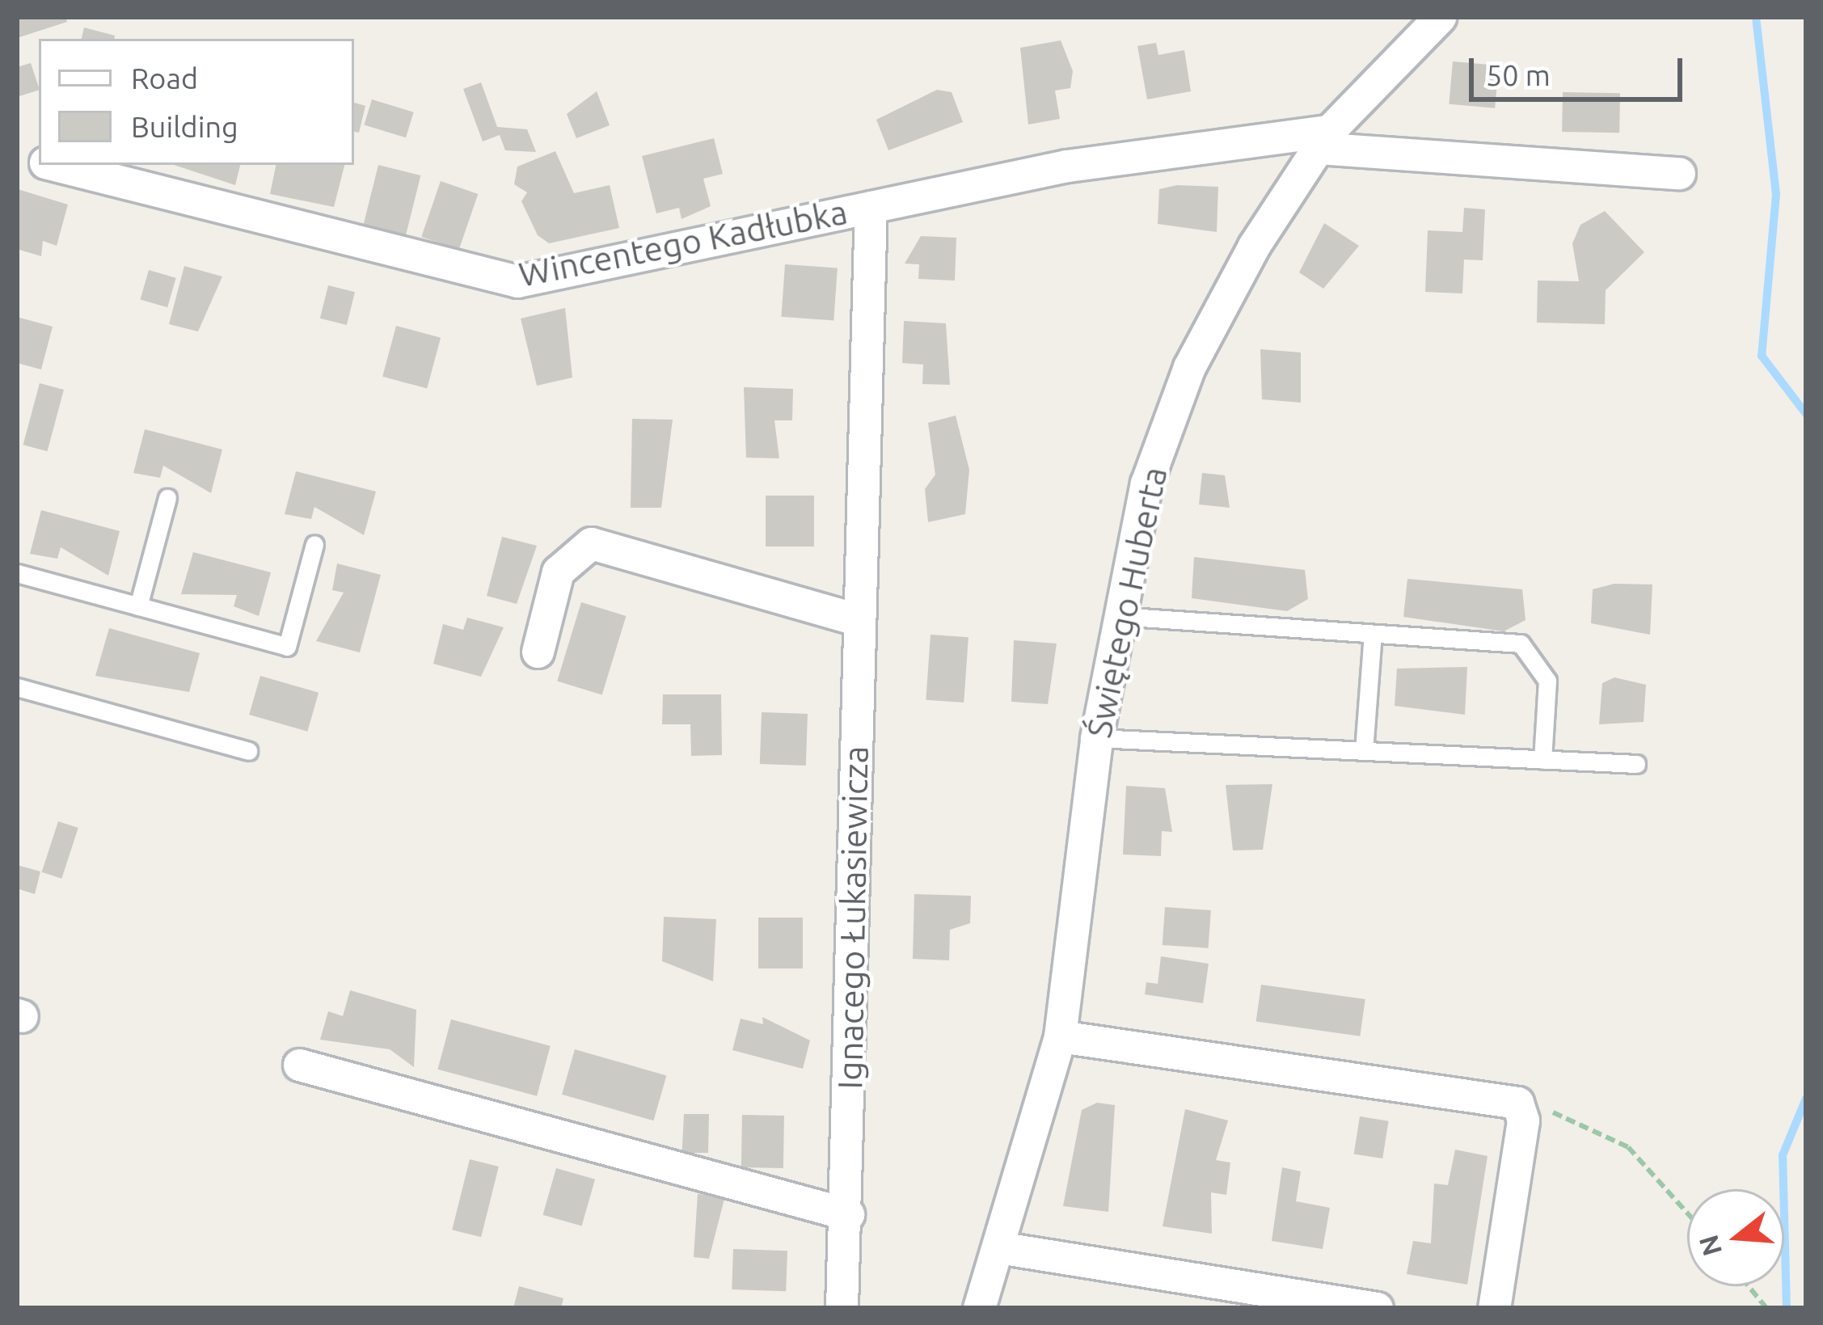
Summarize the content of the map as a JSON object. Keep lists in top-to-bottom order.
{
  "streets": {
    "street": ["Wincentego Kadłubka", "Świętego Huberta", "Ignacego Łukasiewicza"]
  },
  "crossings": [
    ["Wincentego Kadłubka", "Świętego Huberta"],
    ["Wincentego Kadłubka", "Ignacego Łukasiewicza"]
  ],
  "legend": ["Road", "Building"],
  "scale_bar": "50 m",
  "north": "left"
}
